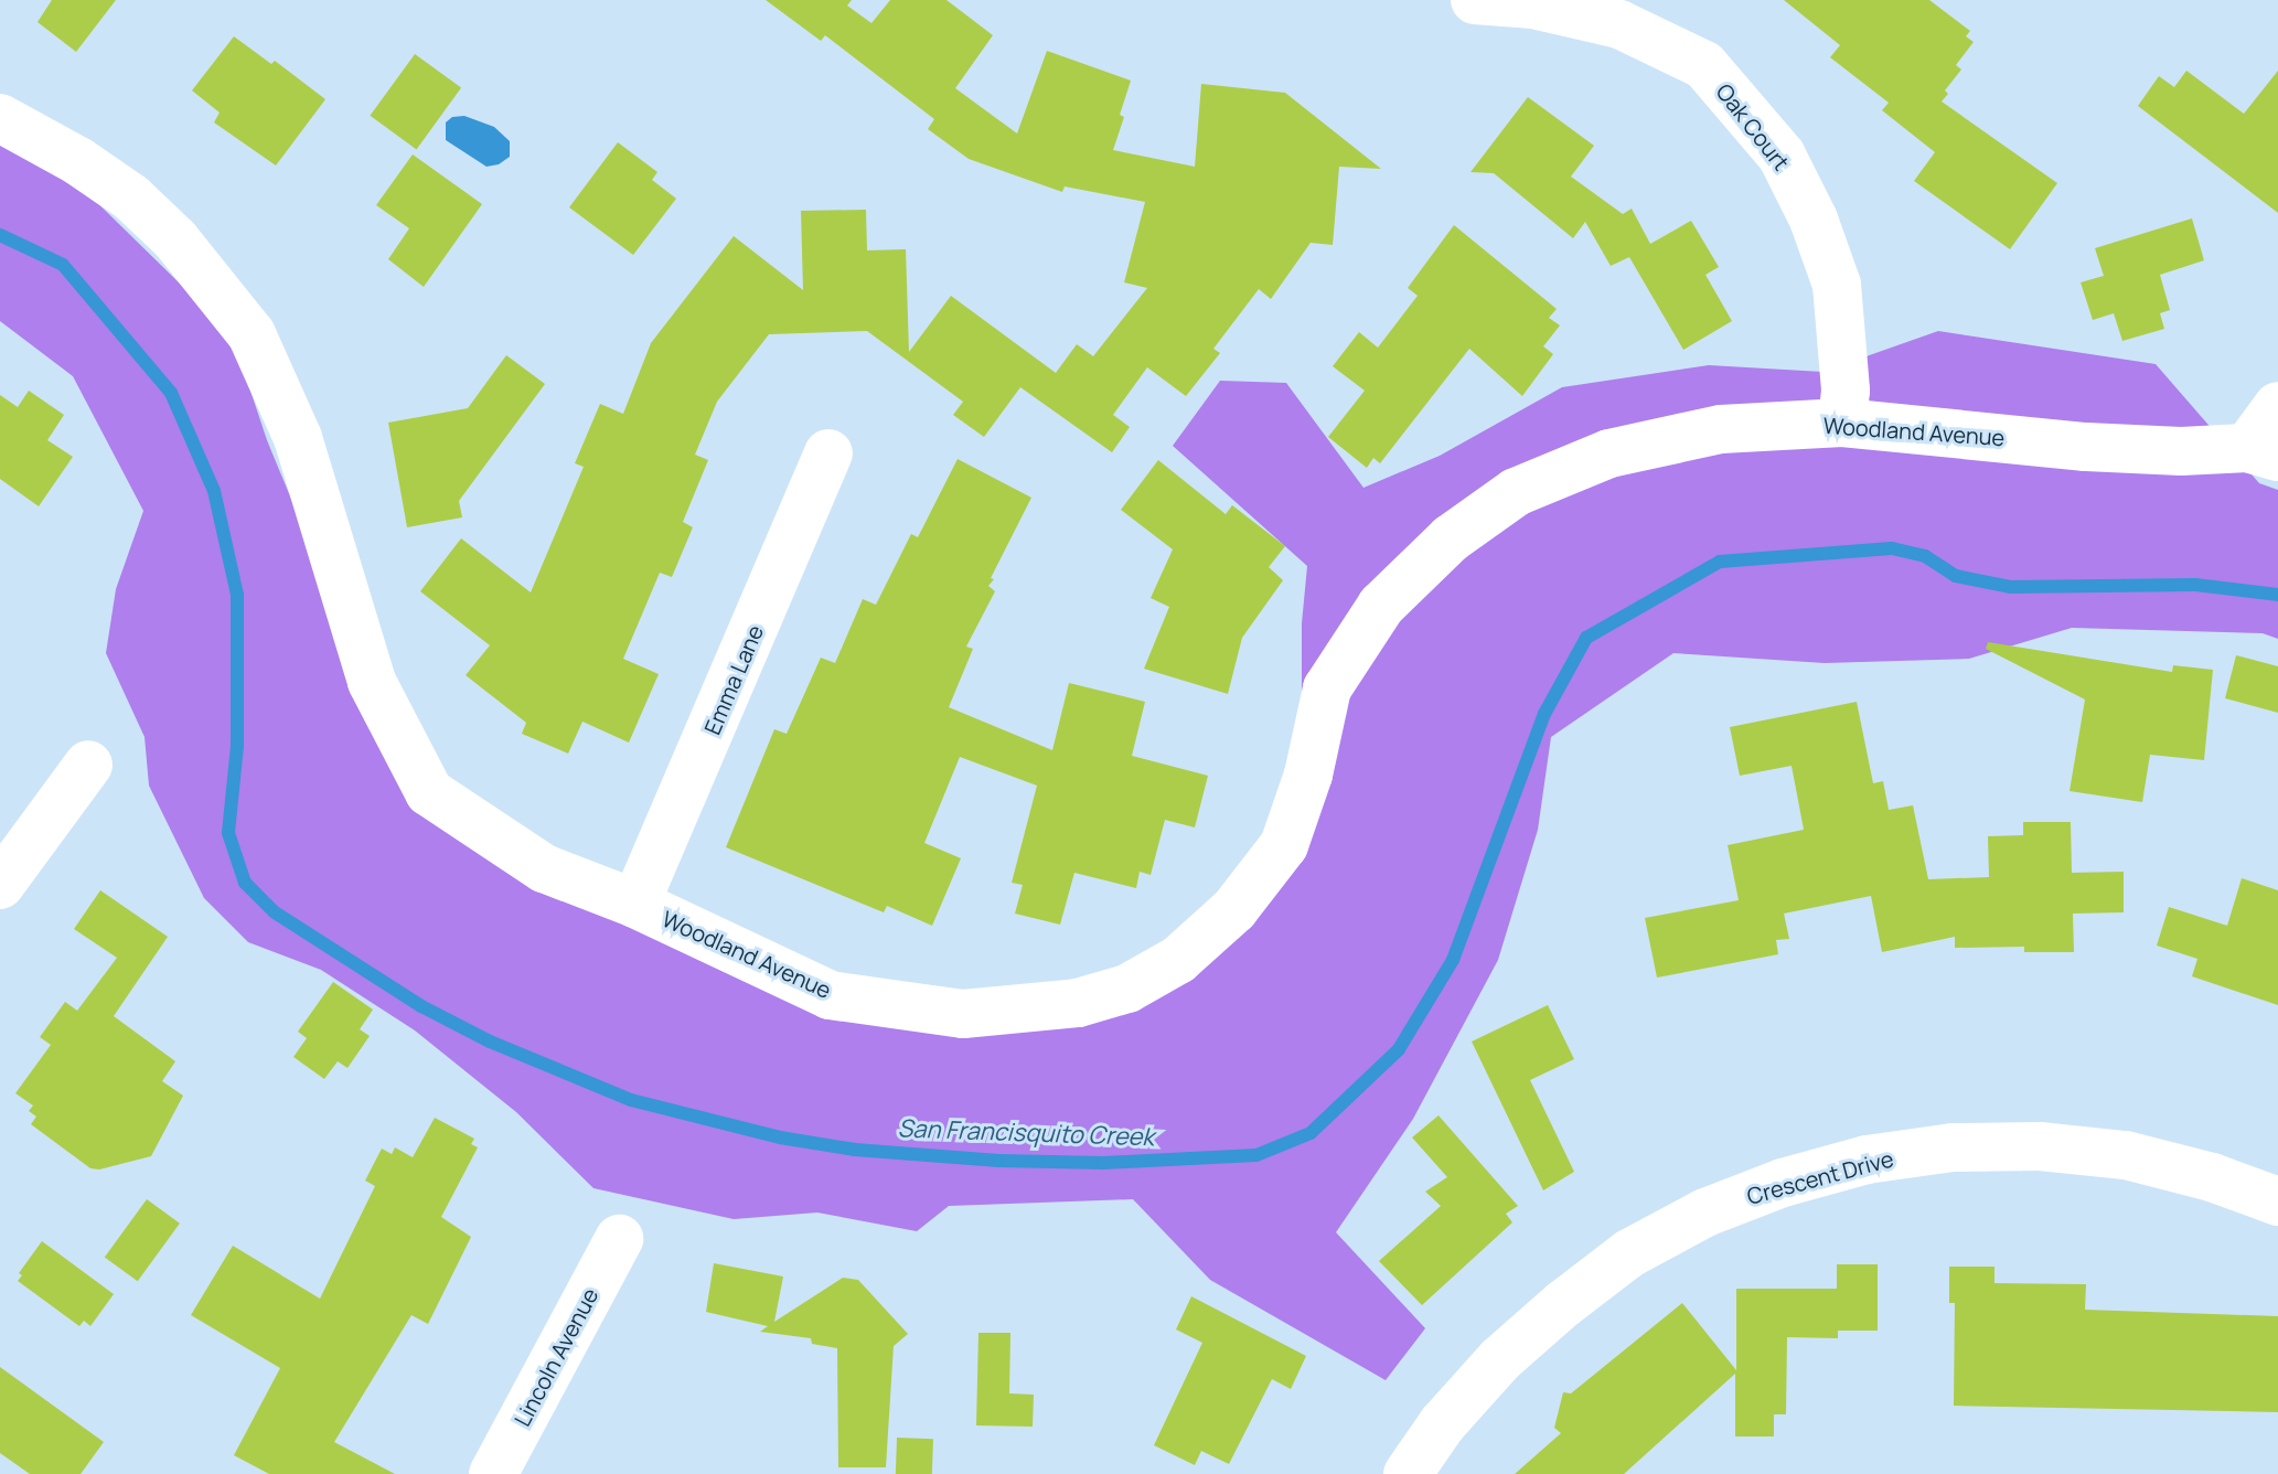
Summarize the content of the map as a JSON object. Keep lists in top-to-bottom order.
{
  "streets": {
    "street": [
      "Oak Court",
      "Woodland Avenue",
      "Emma Lane",
      "Crescent Drive",
      "Lincoln Avenue"
    ]
  },
  "crossings": [
    ["Oak Court", "Woodland Avenue"],
    ["Woodland Avenue", "Emma Lane"]
  ],
  "water": ["San Francisquito Creek"]
}
